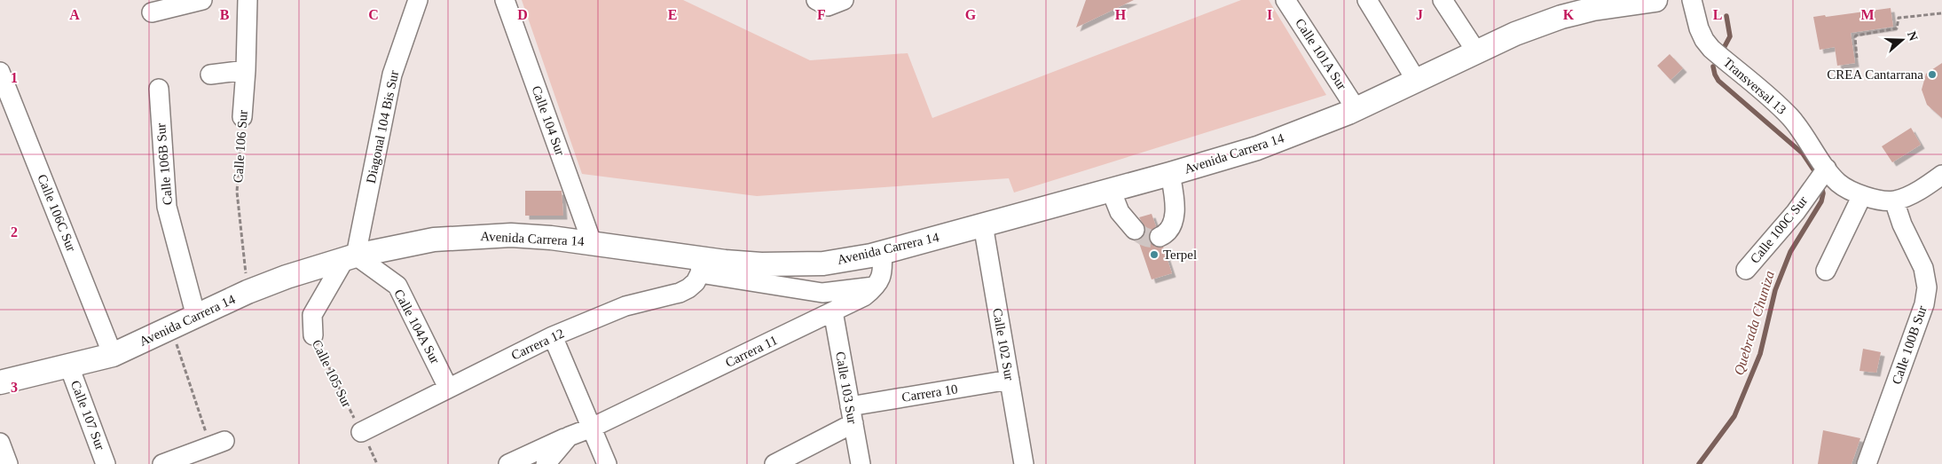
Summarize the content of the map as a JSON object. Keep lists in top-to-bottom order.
{
  "streets": {
    "main road": ["Avenida Carrera 14"],
    "street": [
      "Calle 101A Sur",
      "Transversal 13",
      "Calle 104 Sur",
      "Diagonal 104 Bis Sur",
      "Calle 106 Sur",
      "Calle 106B Sur",
      "Calle 106C Sur",
      "Calle 100C Sur",
      "Calle 104A Sur",
      "Carrera 12",
      "Calle 102 Sur",
      "Calle 100B Sur",
      "Carrera 11",
      "Calle 105 Sur",
      "Calle 103 Sur",
      "Carrera 10",
      "Calle 107 Sur"
    ]
  },
  "crossings": [
    ["Calle 101A Sur", "Avenida Carrera 14"],
    ["Transversal 13", "Calle 100C Sur"],
    ["Calle 104 Sur", "Avenida Carrera 14"],
    ["Diagonal 104 Bis Sur", "Avenida Carrera 14"],
    ["Diagonal 104 Bis Sur", "Calle 104A Sur"],
    ["Diagonal 104 Bis Sur", "Calle 105 Sur"],
    ["Calle 106 Sur", "Avenida Carrera 14"],
    ["Avenida Carrera 14", "Calle 106B Sur"],
    ["Avenida Carrera 14", "Calle 106C Sur"],
    ["Avenida Carrera 14", "Calle 104A Sur"],
    ["Avenida Carrera 14", "Carrera 12"],
    ["Avenida Carrera 14", "Calle 102 Sur"],
    ["Avenida Carrera 14", "Calle 105 Sur"],
    ["Avenida Carrera 14", "Calle 107 Sur"],
    ["Calle 104A Sur", "Carrera 12"],
    ["Calle 104A Sur", "Calle 105 Sur"],
    ["Carrera 12", "Calle 105 Sur"],
    ["Calle 102 Sur", "Carrera 10"],
    ["Carrera 11", "Calle 103 Sur"],
    ["Calle 103 Sur", "Carrera 10"]
  ],
  "water": ["Quebrada Chuniza"],
  "places": ["CREA Cantarrana", "Terpel"],
  "north": "right",
  "grid": {
    "columns": [
      "A",
      "B",
      "C",
      "D",
      "E",
      "F",
      "G",
      "H",
      "I",
      "J",
      "K",
      "L",
      "M"
    ],
    "rows": ["1", "2", "3"]
  }
}
